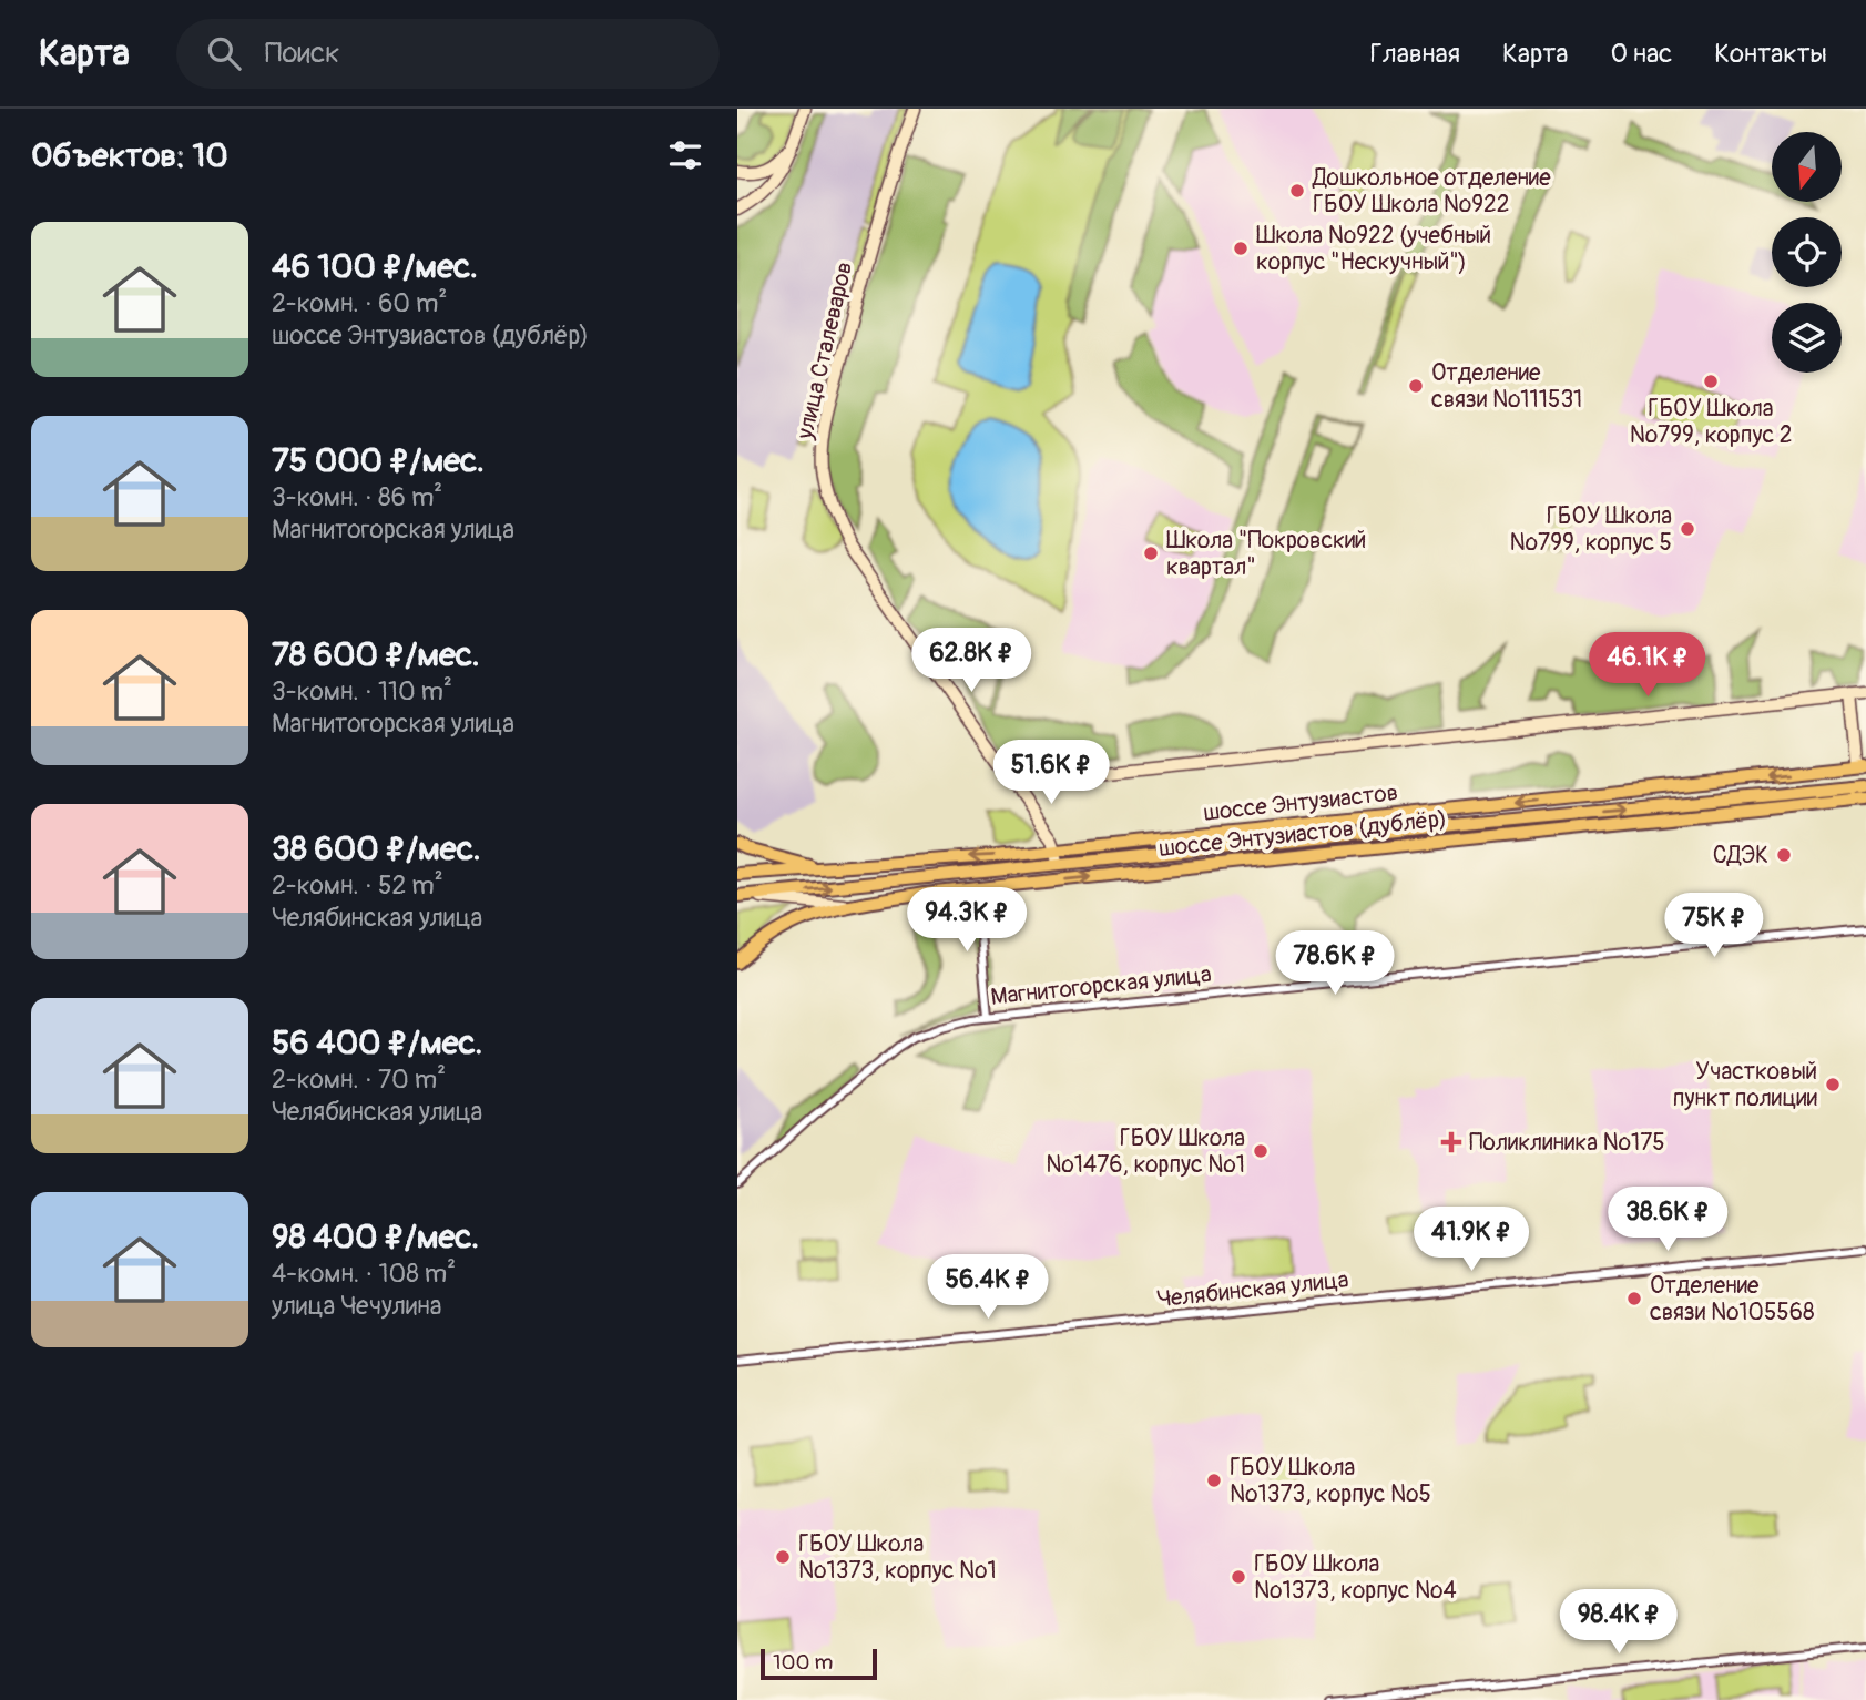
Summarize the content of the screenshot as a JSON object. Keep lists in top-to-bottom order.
{
  "streets": {
    "main road": ["улица Сталеваров", "шоссе Энтузиастов", "шоссе Энтузиастов (дублёр)"],
    "street": ["Магнитогорская улица", "Челябинская улица"]
  },
  "crossings": [
    ["улица Сталеваров", "шоссе Энтузиастов"],
    ["шоссе Энтузиастов", "шоссе Энтузиастов (дублёр)"]
  ],
  "places": {
    "other": [
      "Дошкольное отделение ГБОУ Школа №922",
      "Школа №922 (учебный корпус \"Нескучный\")",
      "ГБОУ Школа №799, корпус 2",
      "Отделение связи №111531",
      "ГБОУ Школа №799, корпус 5",
      "Школа \"Покровский квартал\"",
      "СДЭК",
      "Участковый пункт полиции",
      "ГБОУ Школа №1476, корпус №1",
      "Отделение связи №105568",
      "ГБОУ Школа №1373, корпус №5",
      "ГБОУ Школа №1373, корпус №1",
      "ГБОУ Школа №1373, корпус №4"
    ],
    "health": ["Поликлиника №175"]
  },
  "scale_bar": "100 m",
  "north": "bottom",
  "page": {
    "header": "Карта",
    "search": "Поиск",
    "nav": [
      "Главная",
      "Карта",
      "О нас",
      "Контакты"
    ],
    "heading": "Объектов: 10",
    "list": [
      {
        "name": "46 100 ₽/мес.",
        "note": "2-комн. · 60 m² · шоссе Энтузиастов (дублёр)"
      },
      {
        "name": "75 000 ₽/мес.",
        "note": "3-комн. · 86 m² · Магнитогорская улица"
      },
      {
        "name": "78 600 ₽/мес.",
        "note": "3-комн. · 110 m² · Магнитогорская улица"
      },
      {
        "name": "38 600 ₽/мес.",
        "note": "2-комн. · 52 m² · Челябинская улица"
      },
      {
        "name": "56 400 ₽/мес.",
        "note": "2-комн. · 70 m² · Челябинская улица"
      },
      {
        "name": "98 400 ₽/мес.",
        "note": "4-комн. · 108 m² · улица Чечулина"
      }
    ],
    "price": [
      "62.8K ₽",
      "46.1K ₽",
      "51.6K ₽",
      "94.3K ₽",
      "75K ₽",
      "78.6K ₽",
      "38.6K ₽",
      "41.9K ₽",
      "56.4K ₽",
      "98.4K ₽"
    ],
    "scale": "100 m"
  }
}
